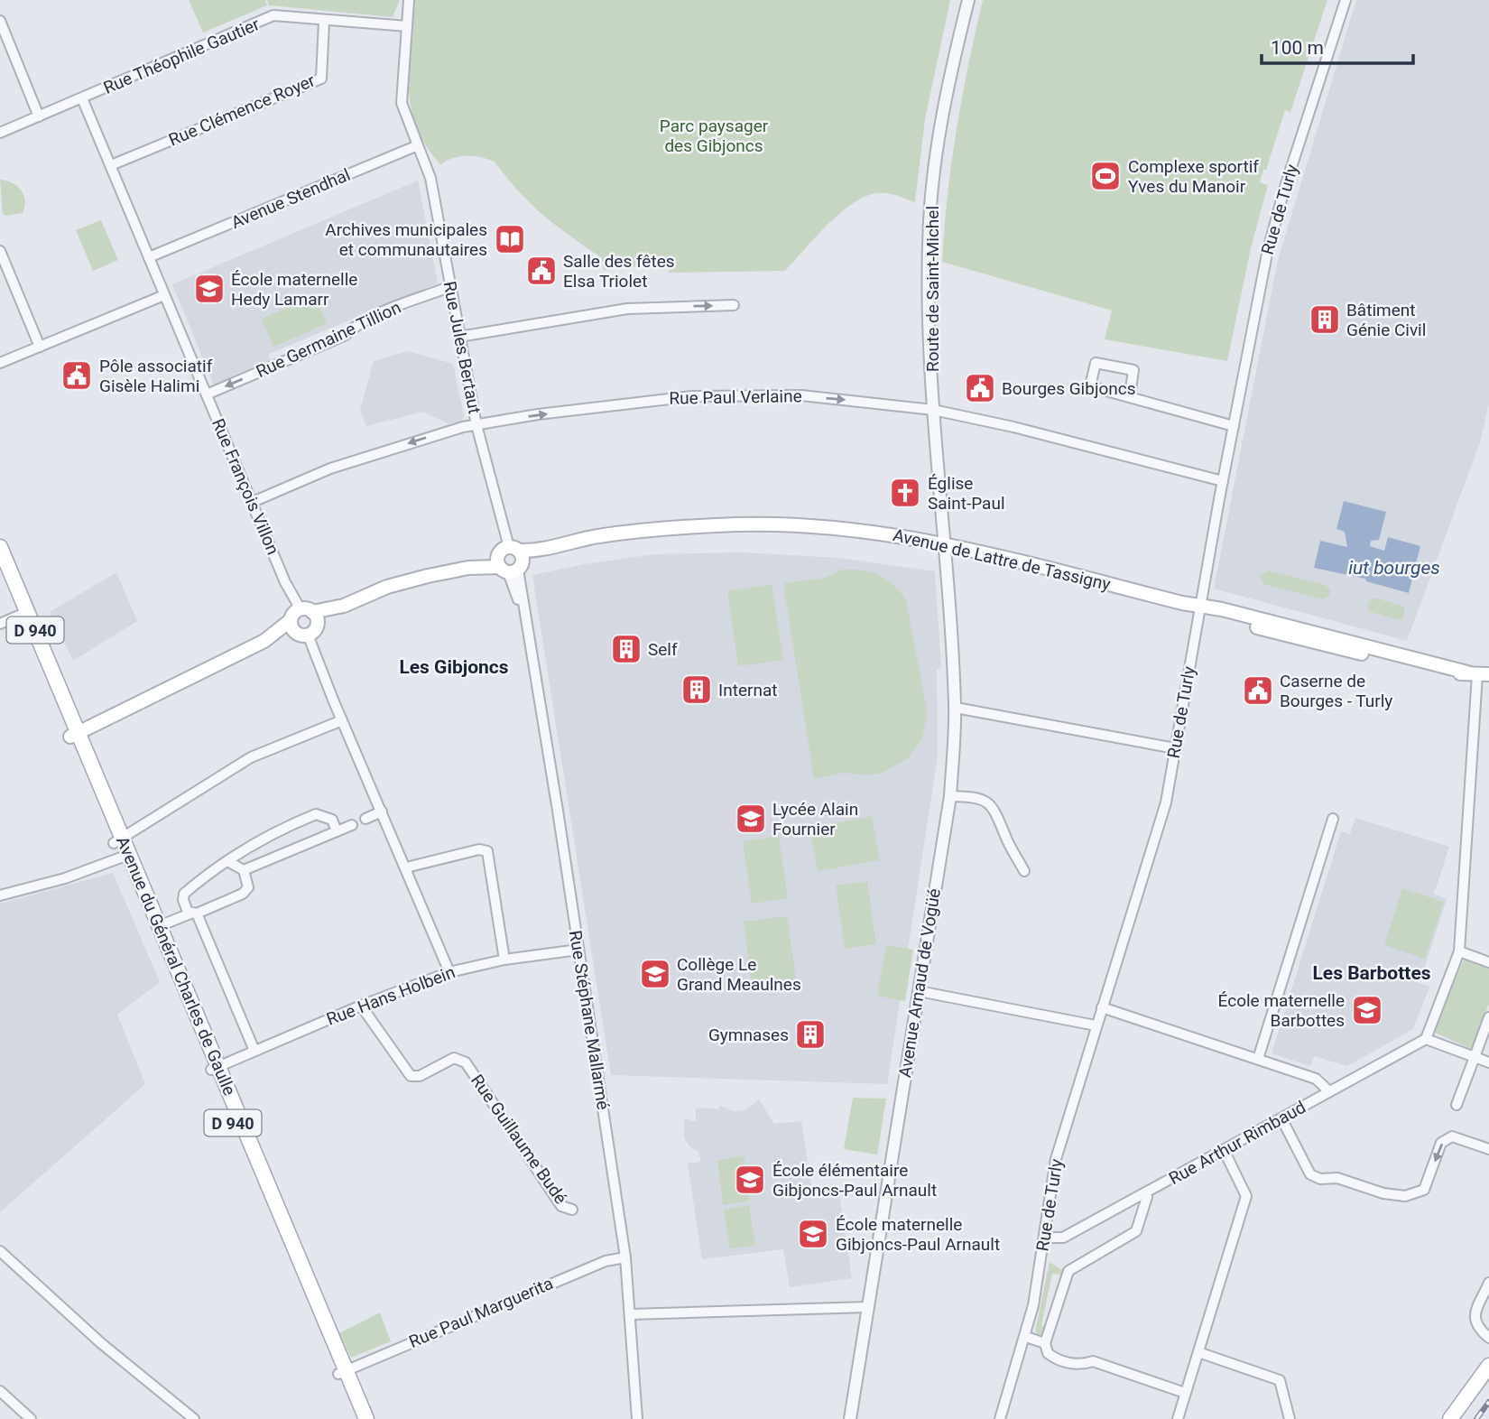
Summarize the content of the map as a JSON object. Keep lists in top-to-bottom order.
{
  "streets": {
    "main road": ["Avenue de Lattre de Tassigny", "D 940", "Avenue du Général Charles de Gaulle"],
    "street": [
      "Rue Théophile Gautier",
      "Rue Clémence Royer",
      "Avenue Stendhal",
      "Rue de Turly",
      "Route de Saint-Michel",
      "Rue Germaine Tillion",
      "Rue Jules Bertaut",
      "Rue Paul Verlaine",
      "Rue François Villon",
      "Avenue Arnaud de Vogüé",
      "Rue Hans Holbein",
      "Rue Stéphane Mallarmé",
      "Rue Guillaume Budé",
      "Rue Arthur Rimbaud",
      "Rue Paul Marguerita"
    ]
  },
  "crossings": [
    ["Rue Théophile Gautier", "Rue Clémence Royer"],
    ["Rue Théophile Gautier", "Rue François Villon"],
    ["Rue Clémence Royer", "Rue François Villon"],
    ["Avenue Stendhal", "Rue Jules Bertaut"],
    ["Avenue Stendhal", "Rue François Villon"],
    ["Rue de Turly", "Rue Paul Verlaine"],
    ["Rue de Turly", "Avenue de Lattre de Tassigny"],
    ["Rue de Turly", "Rue Arthur Rimbaud"],
    ["Route de Saint-Michel", "Rue Paul Verlaine"],
    ["Route de Saint-Michel", "Avenue de Lattre de Tassigny"],
    ["Route de Saint-Michel", "Avenue Arnaud de Vogüé"],
    ["Rue Germaine Tillion", "Rue Jules Bertaut"],
    ["Rue Germaine Tillion", "Rue François Villon"],
    ["Rue Jules Bertaut", "Rue Paul Verlaine"],
    ["Rue Jules Bertaut", "Avenue de Lattre de Tassigny"],
    ["Rue Jules Bertaut", "Rue Stéphane Mallarmé"],
    ["Rue Paul Verlaine", "Rue François Villon"],
    ["Rue François Villon", "Avenue de Lattre de Tassigny"],
    ["Avenue de Lattre de Tassigny", "Avenue du Général Charles de Gaulle"],
    ["Avenue de Lattre de Tassigny", "Avenue Arnaud de Vogüé"],
    ["Avenue de Lattre de Tassigny", "Rue Stéphane Mallarmé"],
    ["Avenue du Général Charles de Gaulle", "Rue Hans Holbein"],
    ["Avenue du Général Charles de Gaulle", "Rue Paul Marguerita"],
    ["Rue Hans Holbein", "Rue Stéphane Mallarmé"],
    ["Rue Hans Holbein", "Rue Guillaume Budé"],
    ["Rue Stéphane Mallarmé", "Rue Paul Marguerita"]
  ],
  "one_way": ["Rue Germaine Tillion"],
  "districts": ["Les Gibjoncs", "Les Barbottes"],
  "water": ["iut bourges"],
  "parks": ["Parc paysager des Gibjoncs"],
  "places": {
    "sports": ["Complexe sportif Yves du Manoir"],
    "library": ["Archives municipales et communautaires"],
    "public building": [
      "Salle des fêtes Elsa Triolet",
      "Pôle associatif Gisèle Halimi",
      "Bourges Gibjoncs",
      "Caserne de Bourges - Turly"
    ],
    "school or university": [
      "École maternelle Hedy Lamarr",
      "Lycée Alain Fournier",
      "Collège Le Grand Meaulnes",
      "École maternelle Barbottes",
      "École élémentaire Gibjoncs-Paul Arnault",
      "École maternelle Gibjoncs-Paul Arnault"
    ],
    "building": [
      "Bâtiment Génie Civil",
      "Self",
      "Internat",
      "Gymnases"
    ],
    "church": ["Église Saint-Paul"]
  },
  "scale_bar": "100 m"
}
